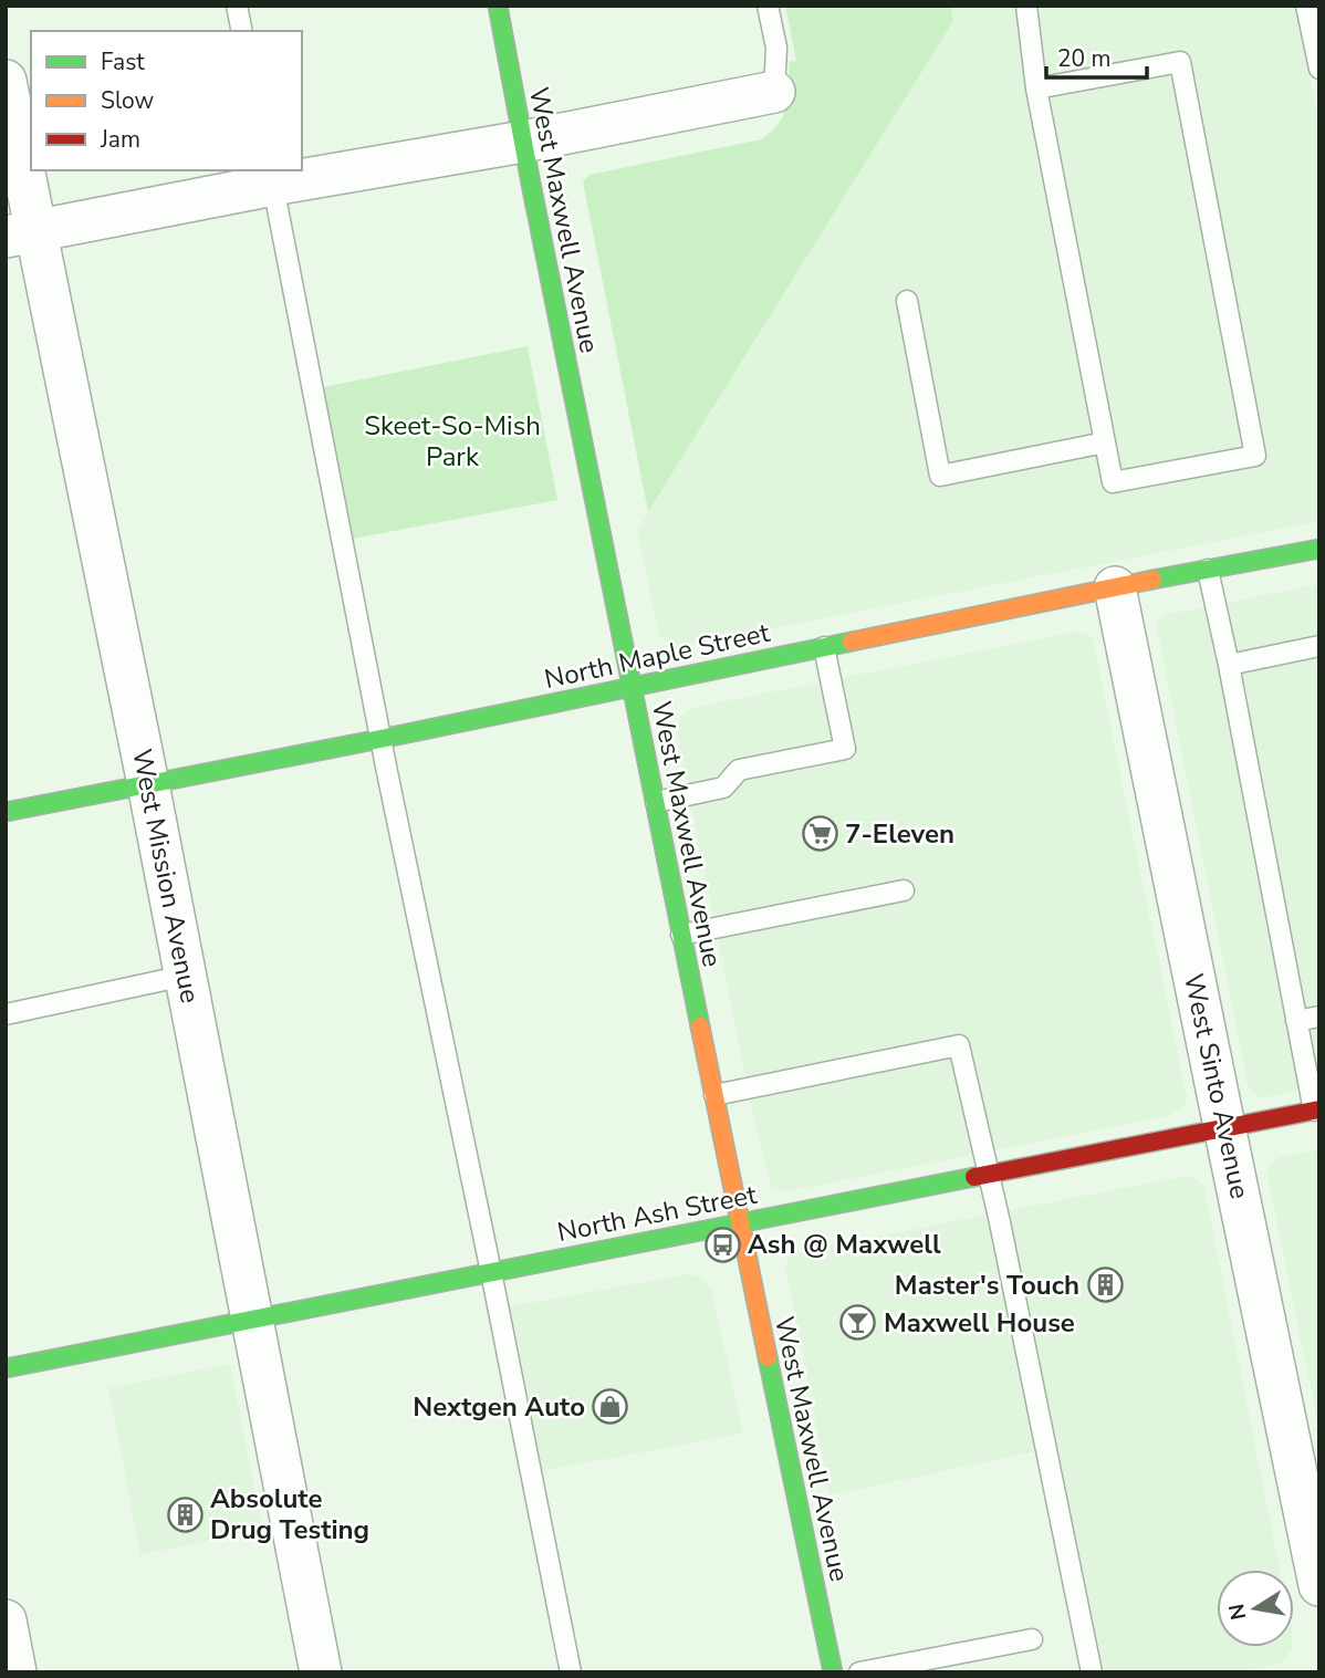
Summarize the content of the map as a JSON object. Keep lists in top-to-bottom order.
{
  "streets": {
    "main road": ["West Maxwell Avenue", "North Maple Street", "North Ash Street"],
    "street": ["West Mission Avenue", "West Sinto Avenue"]
  },
  "crossings": [
    ["West Maxwell Avenue", "North Maple Street"],
    ["West Maxwell Avenue", "North Ash Street"],
    ["North Maple Street", "West Mission Avenue"],
    ["North Maple Street", "West Sinto Avenue"],
    ["West Mission Avenue", "North Ash Street"],
    ["West Sinto Avenue", "North Ash Street"]
  ],
  "parks": ["Skeet-So-Mish Park"],
  "places": {
    "supermarket": ["7-Eleven"],
    "bus stop": ["Ash @ Maxwell"],
    "building": ["Master's Touch", "Absolute Drug Testing"],
    "bar": ["Maxwell House"],
    "shop": ["Nextgen Auto"]
  },
  "legend": ["Fast", "Slow", "Jam"],
  "scale_bar": "20 m",
  "north": "left"
}
